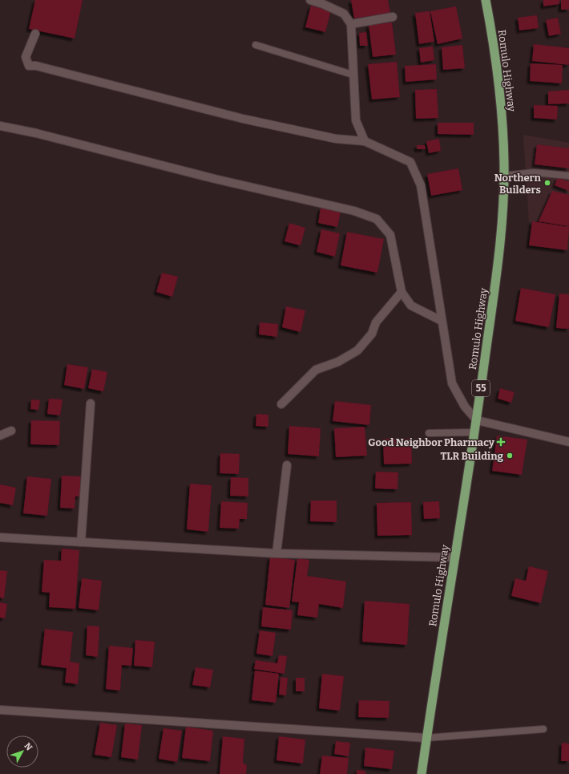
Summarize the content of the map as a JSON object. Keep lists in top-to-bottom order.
{
  "streets": {
    "highway": ["Romulo Highway", "55"]
  },
  "places": {
    "other": ["Northern Builders", "TLR Building"],
    "health": ["Good Neighbor Pharmacy"]
  },
  "north": "top right"
}
